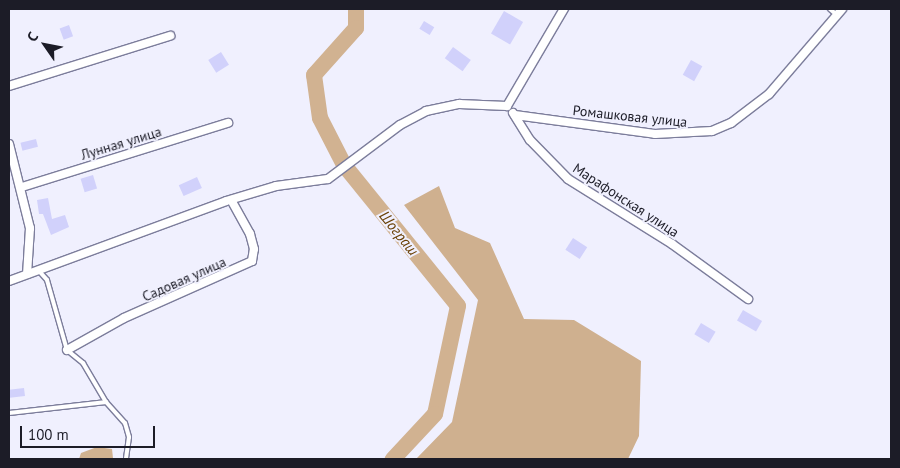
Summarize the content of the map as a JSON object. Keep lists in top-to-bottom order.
{
  "streets": {
    "street": [
      "Ромашковая улица",
      "Лунная улица",
      "Марафонская улица",
      "Садовая улица"
    ]
  },
  "crossings": [
    ["Ромашковая улица", "Марафонская улица"]
  ],
  "water": ["Шограш"],
  "scale_bar": "100 m",
  "north": "top left"
}
